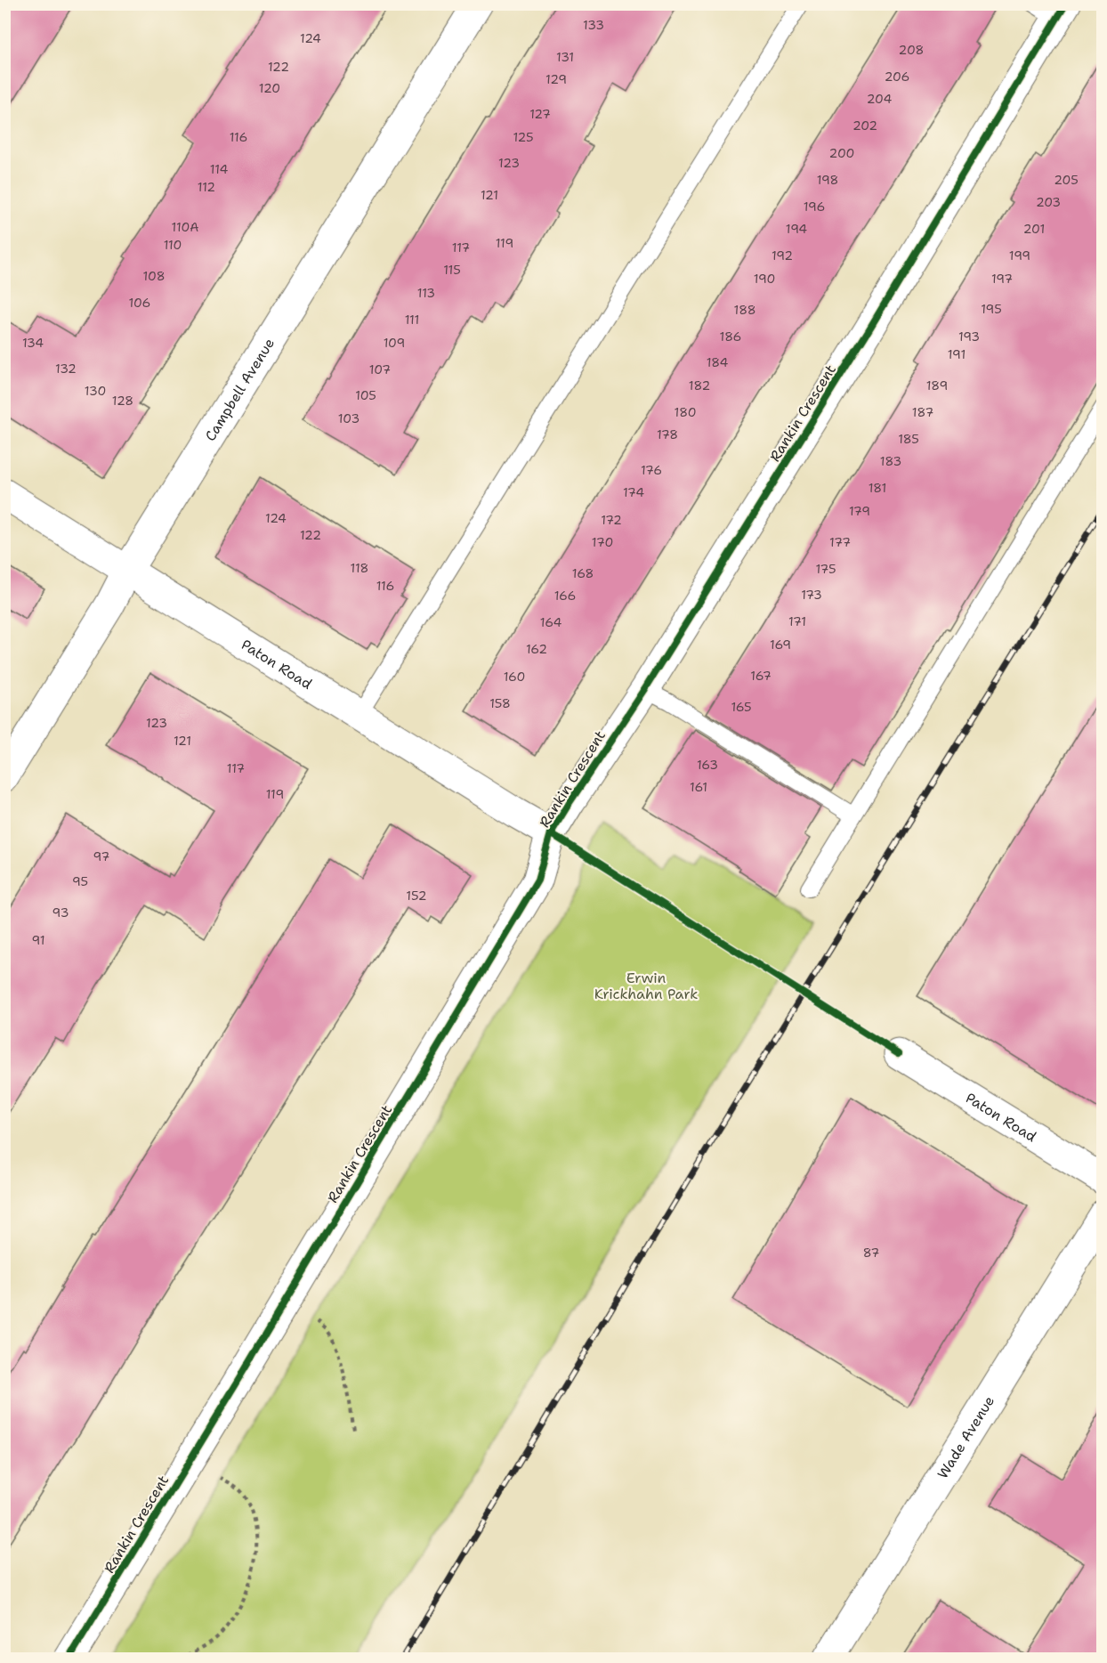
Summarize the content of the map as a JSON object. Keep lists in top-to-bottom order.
{
  "streets": {
    "street": [
      "Campbell Avenue",
      "Rankin Crescent",
      "Paton Road",
      "Wade Avenue"
    ]
  },
  "crossings": [
    ["Campbell Avenue", "Paton Road"],
    ["Rankin Crescent", "Paton Road"]
  ],
  "parks": ["Erwin Krickhahn Park"],
  "house_numbers": [
    "133",
    "124",
    "208",
    "131",
    "122",
    "206",
    "129",
    "120",
    "204",
    "127",
    "202",
    "116",
    "125",
    "200",
    "123",
    "114",
    "198",
    "205",
    "112",
    "121",
    "203",
    "196",
    "110A",
    "194",
    "201",
    "119",
    "110",
    "117",
    "192",
    "199",
    "115",
    "108",
    "190",
    "197",
    "113",
    "106",
    "195",
    "188",
    "111",
    "186",
    "193",
    "134",
    "109",
    "191",
    "184",
    "132",
    "107",
    "182",
    "189",
    "130",
    "105",
    "128",
    "180",
    "187",
    "103",
    "178",
    "185",
    "183",
    "176",
    "181",
    "174",
    "179",
    "124",
    "172",
    "122",
    "170",
    "177",
    "118",
    "175",
    "168",
    "116",
    "173",
    "166",
    "171",
    "164",
    "169",
    "162",
    "167",
    "160",
    "158",
    "165",
    "123",
    "121",
    "163",
    "117",
    "161",
    "119",
    "97",
    "95",
    "152",
    "93",
    "91",
    "87"
  ]
}
